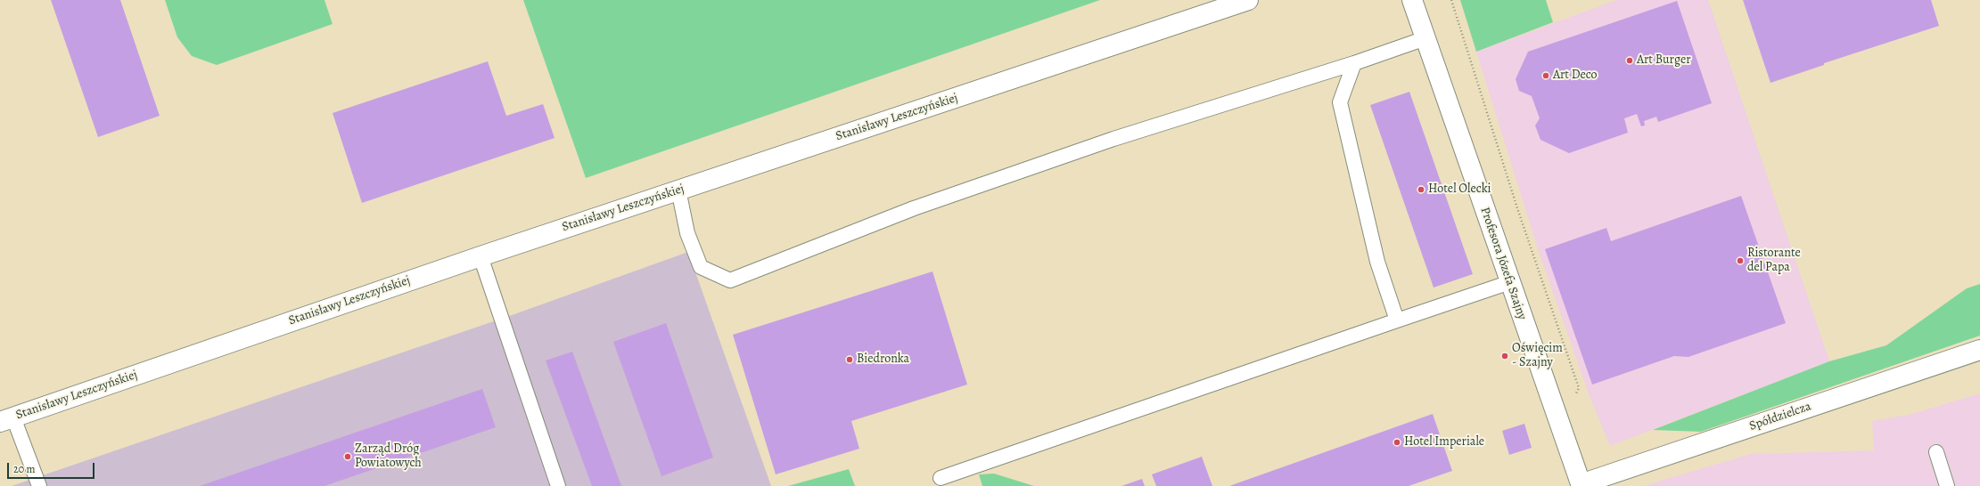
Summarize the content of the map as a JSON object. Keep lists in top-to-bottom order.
{
  "streets": {
    "street": ["Stanisławy Leszczyńskiej", "Profesora Józefa Szajny", "Spółdzielcza"]
  },
  "crossings": [
    ["Profesora Józefa Szajny", "Spółdzielcza"]
  ],
  "places": [
    "Art Burger",
    "Art Deco",
    "Hotel Olecki",
    "Ristorante del Papa",
    "Oświęcim - Szajny",
    "Biedronka",
    "Hotel Imperiale",
    "Zarząd Dróg Powiatowych"
  ],
  "scale_bar": "20 m"
}
